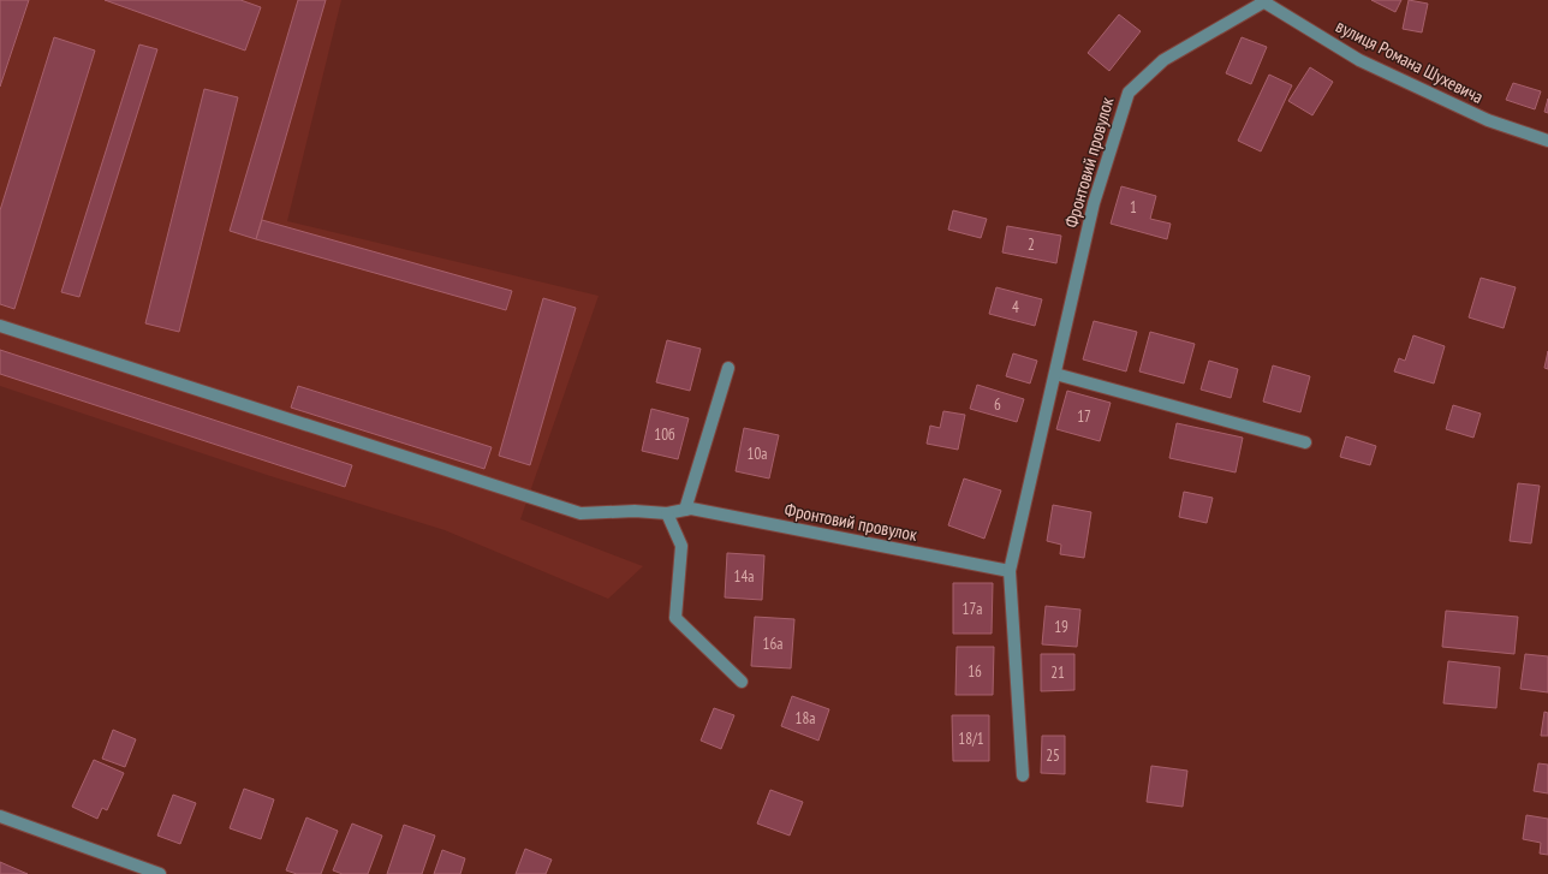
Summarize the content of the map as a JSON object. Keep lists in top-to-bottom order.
{
  "streets": {
    "street": ["вулиця Романа Шухевича", "Фронтовий провулок"]
  },
  "crossings": [
    ["вулиця Романа Шухевича", "Фронтовий провулок"]
  ],
  "house_numbers": [
    "1",
    "2",
    "4",
    "6",
    "17",
    "10б",
    "10а",
    "14а",
    "17а",
    "19",
    "16а",
    "16",
    "21",
    "18а",
    "18/1",
    "25"
  ]
}
